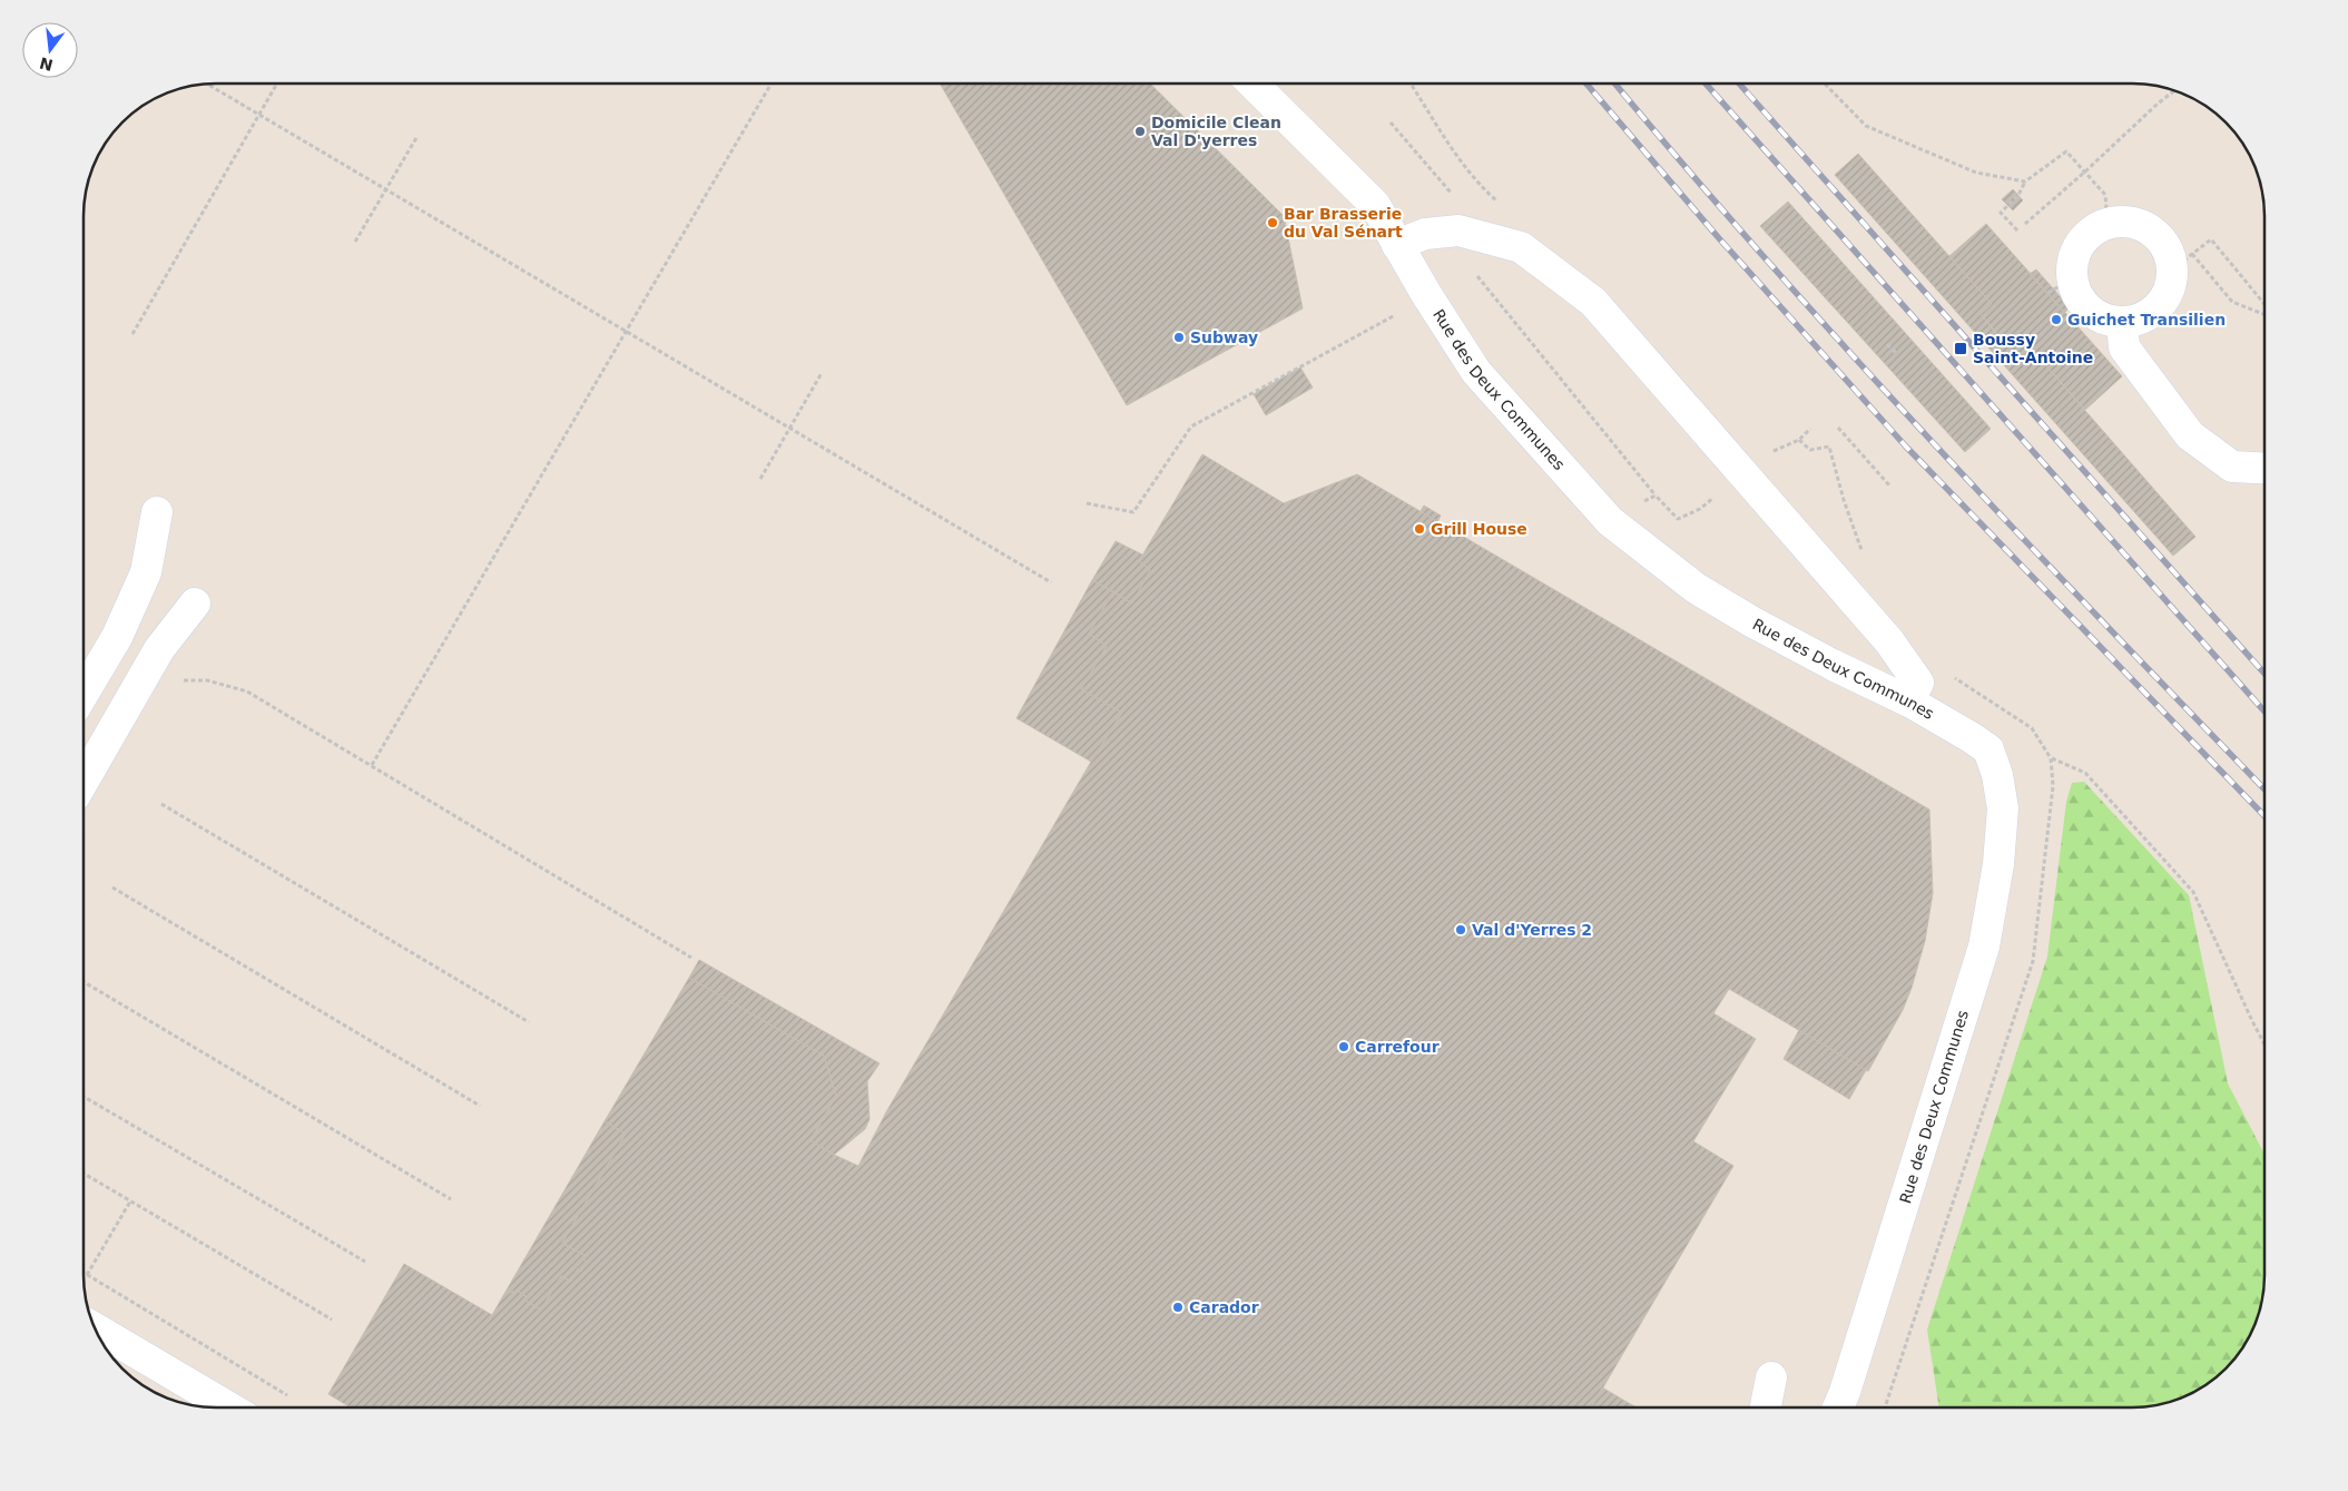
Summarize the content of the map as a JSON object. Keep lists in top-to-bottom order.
{
  "streets": {
    "street": ["Rue des Deux Communes"]
  },
  "places": {
    "other": [
      "Domicile Clean Val D'yerres",
      "Bar Brasserie du Val Sénart",
      "Guichet Transilien",
      "Subway",
      "Grill House",
      "Val d'Yerres 2",
      "Carrefour",
      "Carador"
    ],
    "transit": ["Boussy Saint-Antoine"]
  },
  "north": "bottom"
}
